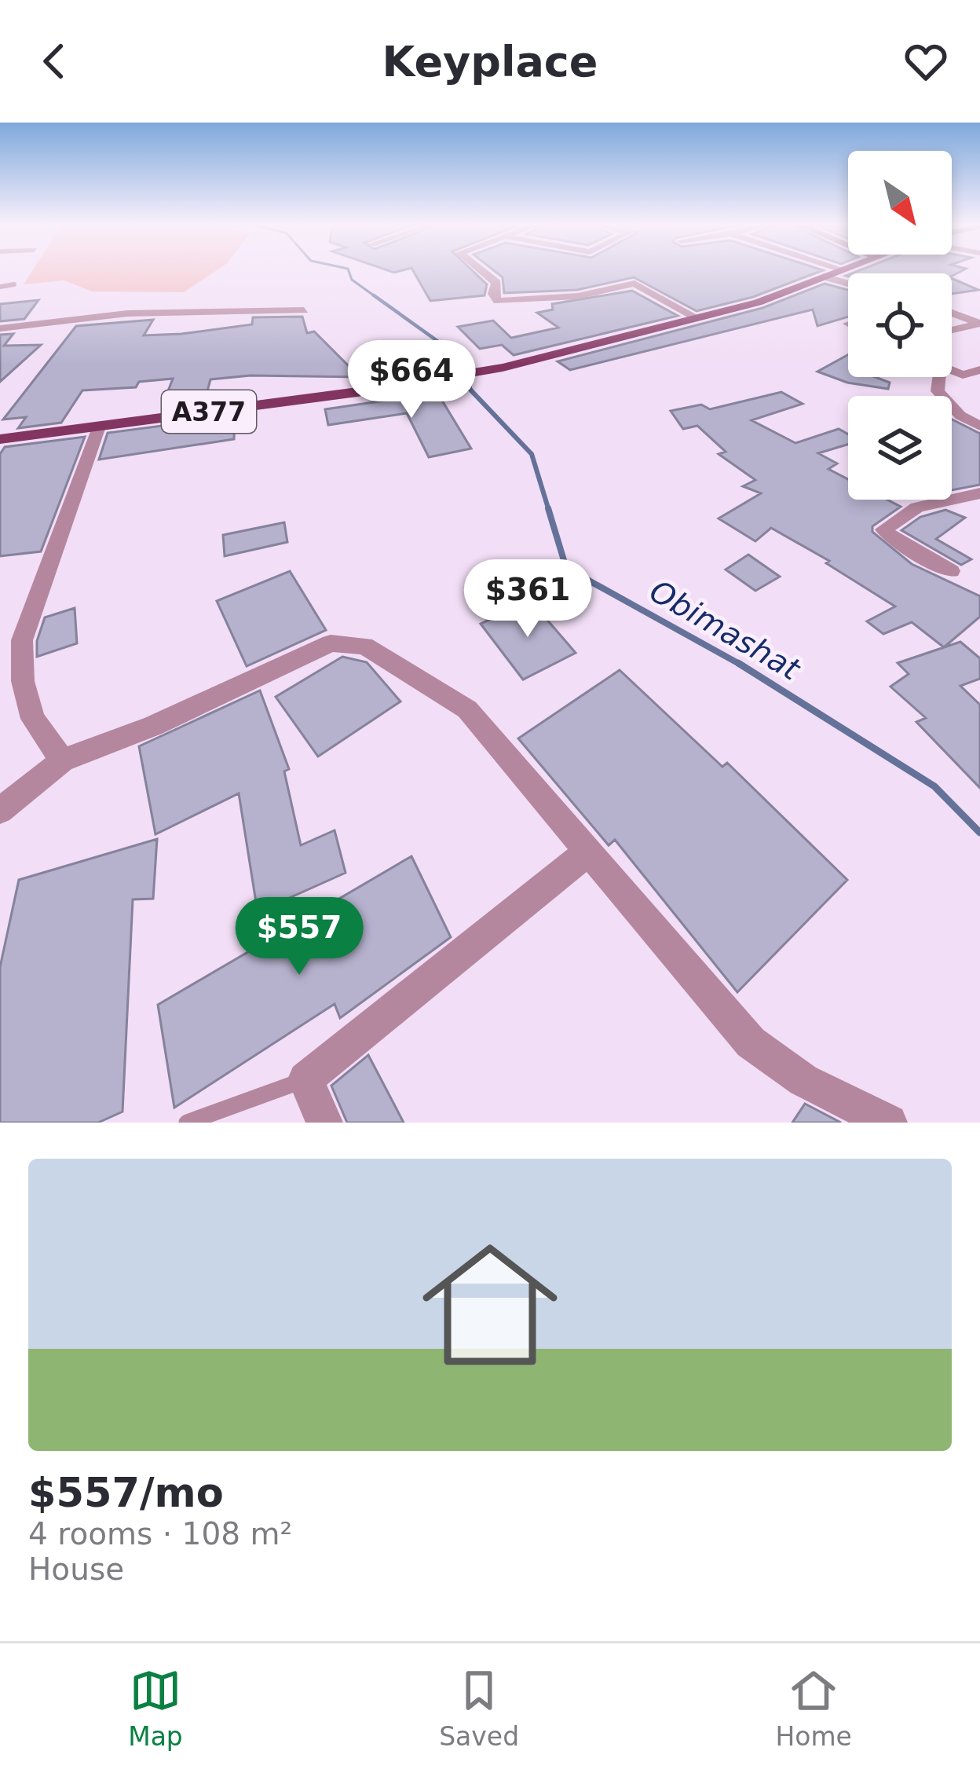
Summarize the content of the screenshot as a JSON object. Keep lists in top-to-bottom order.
{
  "streets": {
    "main road": ["A377"]
  },
  "water": ["Obimashat"],
  "north": "bottom right",
  "page": {
    "header": "Keyplace",
    "price": ["$664", "$361", "$557"],
    "list": [
      {
        "name": "$557/mo",
        "note": "4 rooms · 108 m² · House"
      }
    ],
    "tabs": ["Map", "Saved", "Home"]
  }
}
